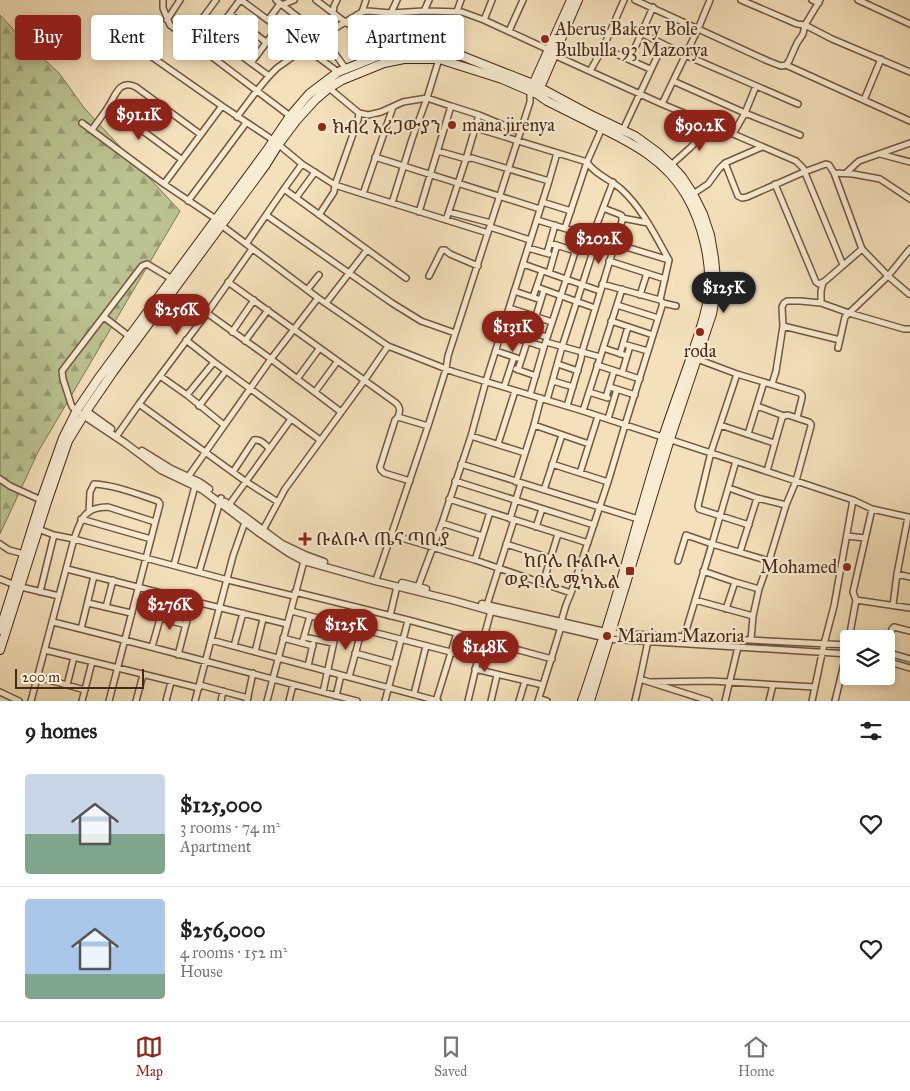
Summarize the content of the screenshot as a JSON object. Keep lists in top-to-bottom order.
{
  "places": {
    "other": [
      "Aberus Bakery Bole Bulbulla 93 Mazorya",
      "mana jirenya",
      "ክብረ አረጋውያን",
      "roda",
      "Mohamed",
      "Mariam Mazoria"
    ],
    "health": ["ቡልቡላ ጤና ጣቢያ"],
    "transit": ["ከቦሌ ቡልቡላ ወደ ቦሌ ሚካኤል"]
  },
  "scale_bar": "200 m",
  "page": {
    "chip": [
      "Buy",
      "Rent",
      "Filters",
      "New",
      "Apartment"
    ],
    "price": [
      "$91.1K",
      "$90.2K",
      "$202K",
      "$125K",
      "$256K",
      "$131K",
      "$276K",
      "$125K",
      "$148K"
    ],
    "scale": "200 m",
    "heading": "9 homes",
    "list": [
      {
        "name": "$125,000",
        "note": "3 rooms · 74 m² · Apartment"
      },
      {
        "name": "$256,000",
        "note": "4 rooms · 152 m² · House"
      }
    ],
    "tabs": ["Map", "Saved", "Home"]
  }
}
